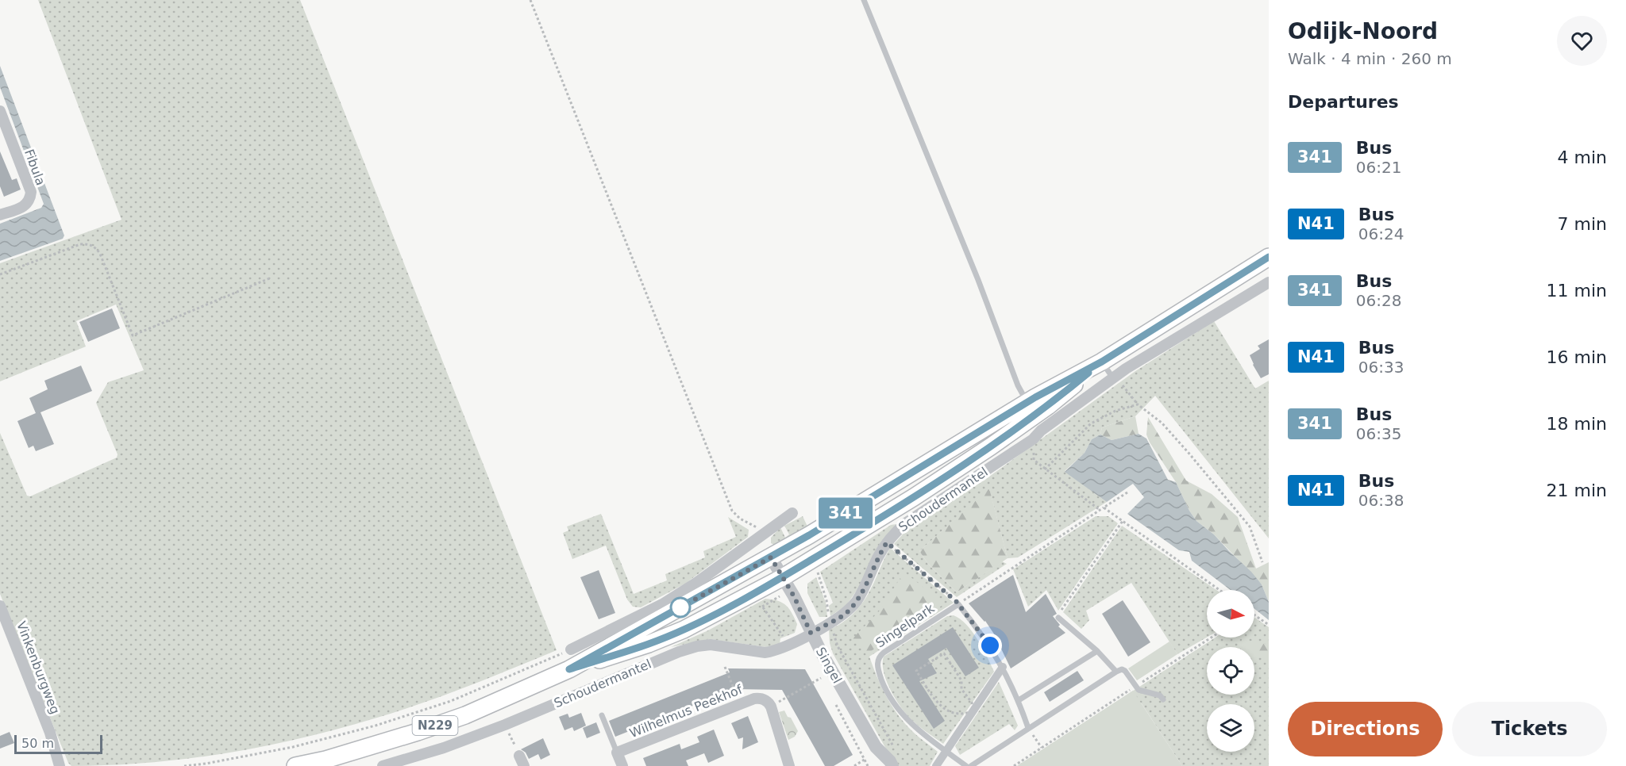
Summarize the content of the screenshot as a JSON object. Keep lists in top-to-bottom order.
{
  "streets": {
    "main road": ["Schoudermantel", "N229"],
    "street": [
      "Fibula",
      "Singel",
      "Vinkenburgweg",
      "Wilhelmus Peekhof"
    ],
    "lane": ["Singelpark"]
  },
  "crossings": [
    ["Schoudermantel", "Singel"]
  ],
  "lines": ["bus line 341"],
  "scale_bar": "50 m",
  "north": "right",
  "page": {
    "on_map": "341",
    "heading": [
      ["Odijk-Noord", "Walk · 4 min · 260 m"],
      "Departures"
    ],
    "list": [
      {
        "mark": "341",
        "name": "Bus",
        "note": "06:21",
        "value": "4 min"
      },
      {
        "mark": "N41",
        "name": "Bus",
        "note": "06:24",
        "value": "7 min"
      },
      {
        "mark": "341",
        "name": "Bus",
        "note": "06:28",
        "value": "11 min"
      },
      {
        "mark": "N41",
        "name": "Bus",
        "note": "06:33",
        "value": "16 min"
      },
      {
        "mark": "341",
        "name": "Bus",
        "note": "06:35",
        "value": "18 min"
      },
      {
        "mark": "N41",
        "name": "Bus",
        "note": "06:38",
        "value": "21 min"
      }
    ],
    "buttons": ["Directions", "Tickets"],
    "scale": "50 m"
  }
}
